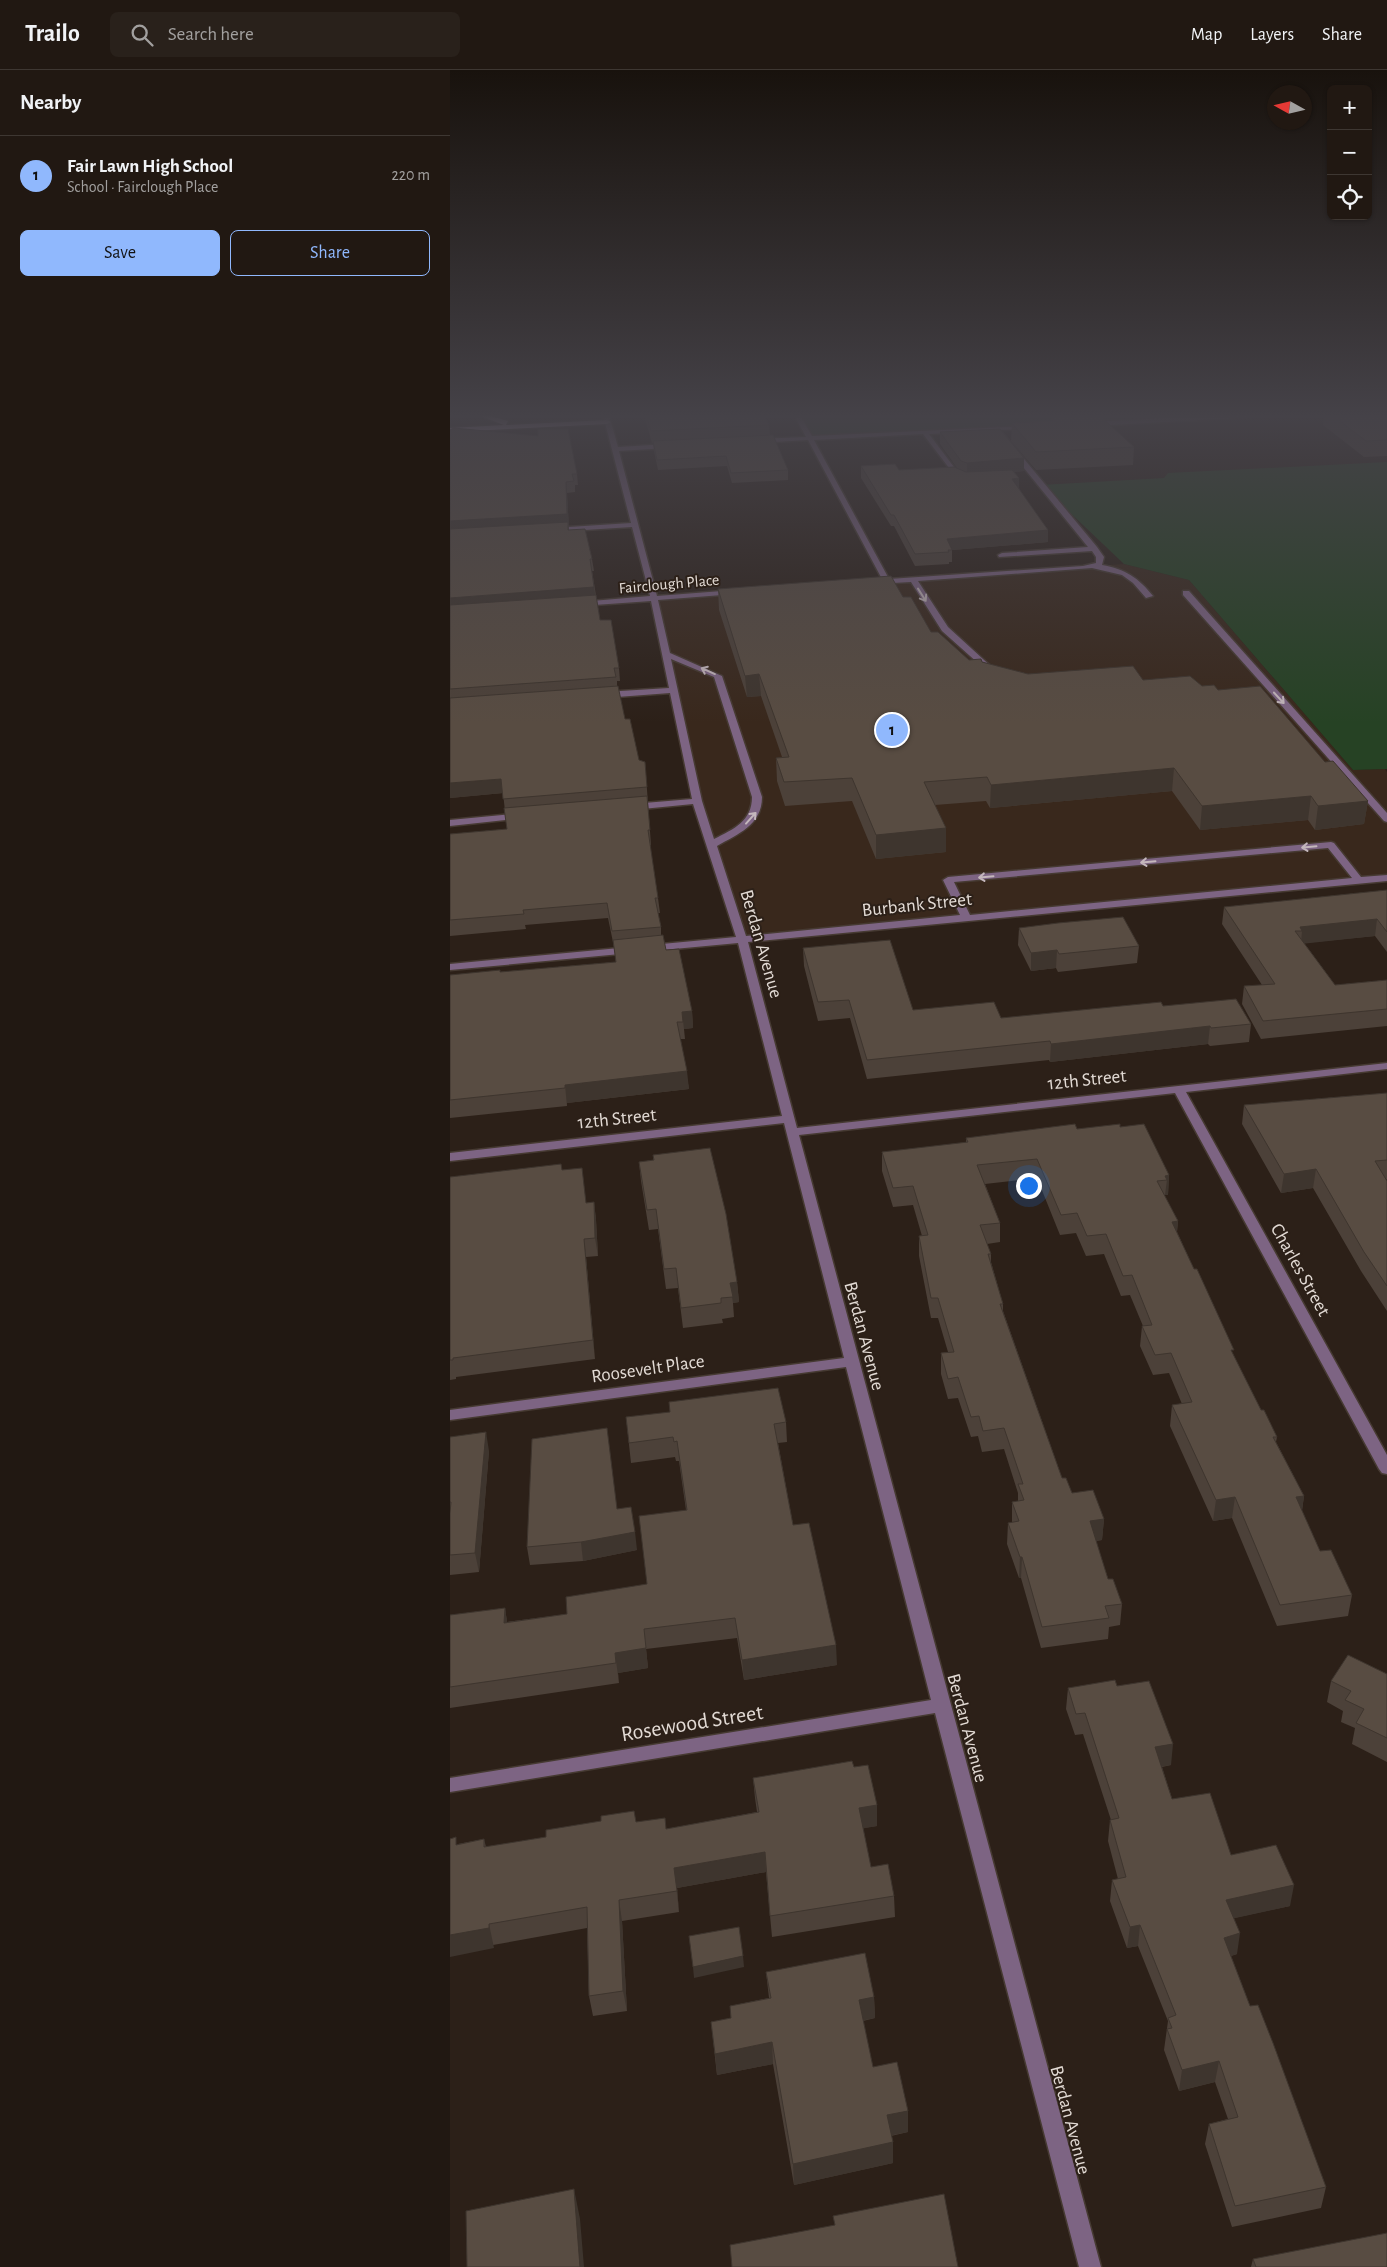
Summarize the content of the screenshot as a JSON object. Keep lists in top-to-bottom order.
{
  "streets": {
    "street": [
      "Fairclough Place",
      "Burbank Street",
      "Berdan Avenue",
      "12th Street",
      "Charles Street",
      "Roosevelt Place",
      "Rosewood Street"
    ]
  },
  "crossings": [
    ["Fairclough Place", "Berdan Avenue"],
    ["Burbank Street", "Berdan Avenue"],
    ["Berdan Avenue", "12th Street"],
    ["Berdan Avenue", "Roosevelt Place"],
    ["Berdan Avenue", "Rosewood Street"],
    ["12th Street", "Charles Street"]
  ],
  "north": "left",
  "page": {
    "header": "Trailo",
    "search": "Search here",
    "nav": ["Map", "Layers", "Share"],
    "heading": "Nearby",
    "map_buttons": ["+", "−"],
    "list": [
      {
        "mark": "1",
        "name": "Fair Lawn High School",
        "note": "School · Fairclough Place",
        "value": "220 m"
      }
    ],
    "buttons": ["Save", "Share"],
    "pins": "1"
  }
}
